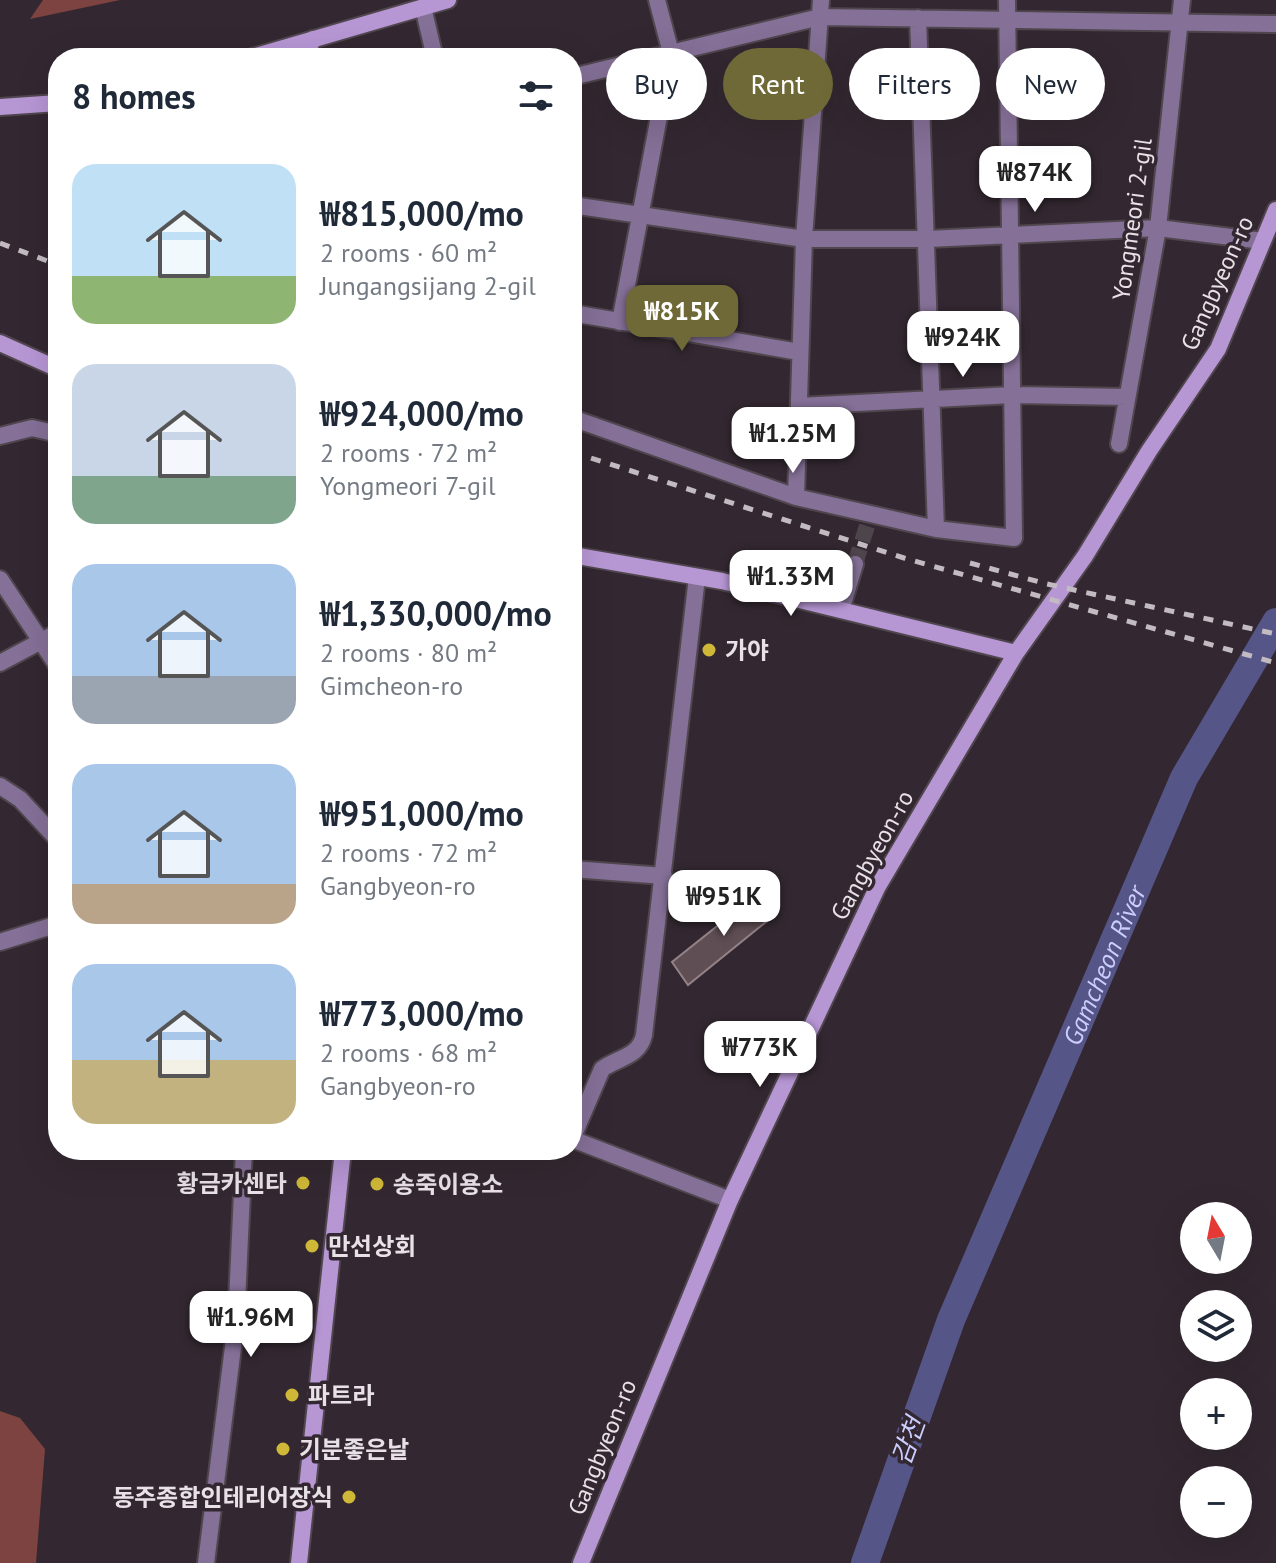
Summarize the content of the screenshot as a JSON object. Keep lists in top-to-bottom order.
{
  "streets": {
    "street": ["Yongmeori 2-gil", "Gangbyeon-ro"]
  },
  "water": ["Gamcheon River", "감천"],
  "places": [
    "가야",
    "황금카센타",
    "송죽이용소",
    "만선상회",
    "파트라",
    "기분좋은날",
    "동주종합인테리어장식"
  ],
  "north": "top",
  "page": {
    "chip": [
      "Buy",
      "Rent",
      "Filters",
      "New"
    ],
    "heading": "8 homes",
    "list": [
      {
        "name": "₩815,000/mo",
        "note": "2 rooms · 60 m² · Jungangsijang 2-gil"
      },
      {
        "name": "₩924,000/mo",
        "note": "2 rooms · 72 m² · Yongmeori 7-gil"
      },
      {
        "name": "₩1,330,000/mo",
        "note": "2 rooms · 80 m² · Gimcheon-ro"
      },
      {
        "name": "₩951,000/mo",
        "note": "2 rooms · 72 m² · Gangbyeon-ro"
      },
      {
        "name": "₩773,000/mo",
        "note": "2 rooms · 68 m² · Gangbyeon-ro"
      }
    ],
    "price": [
      "₩874K",
      "₩815K",
      "₩924K",
      "₩1.25M",
      "₩1.33M",
      "₩951K",
      "₩773K",
      "₩1.96M"
    ],
    "map_buttons": ["+", "−"]
  }
}
